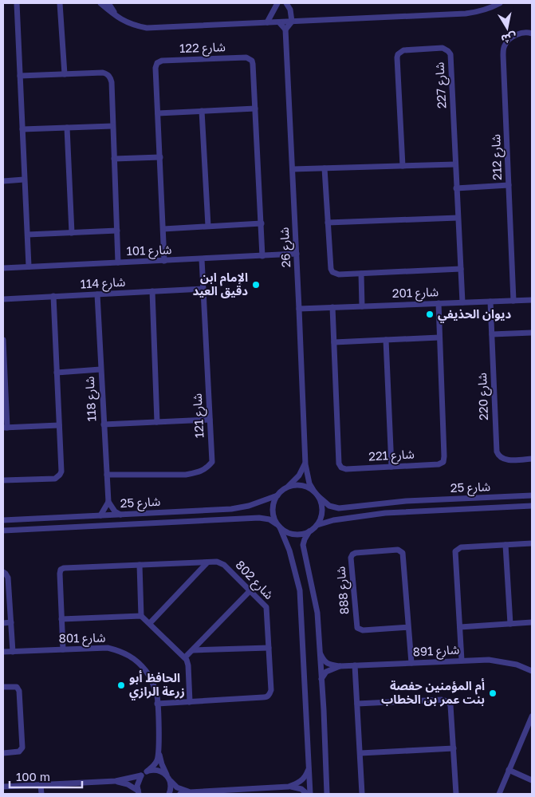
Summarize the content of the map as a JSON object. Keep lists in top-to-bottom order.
{
  "streets": {
    "street": [
      "شارع 122",
      "شارع 227",
      "شارع 212",
      "شارع 26",
      "شارع 101",
      "شارع 114",
      "شارع 201",
      "شارع 220",
      "شارع 118",
      "شارع 121",
      "شارع 221",
      "شارع 25",
      "شارع 802",
      "شارع 888",
      "شارع 801",
      "شارع 891"
    ]
  },
  "crossings": [
    ["شارع 122", "شارع 101"],
    ["شارع 227", "شارع 201"],
    ["شارع 212", "شارع 201"],
    ["شارع 26", "شارع 101"],
    ["شارع 26", "شارع 201"],
    ["شارع 26", "شارع 25"],
    ["شارع 101", "شارع 121"],
    ["شارع 114", "شارع 118"],
    ["شارع 114", "شارع 121"],
    ["شارع 201", "شارع 220"],
    ["شارع 201", "شارع 221"],
    ["شارع 118", "شارع 121"],
    ["شارع 802", "شارع 801"],
    ["شارع 888", "شارع 891"]
  ],
  "places": [
    "الإمام ابن دقيق العيد",
    "ديوان الحذيفي",
    "الحافظ أبو زرعة الرازي",
    "أم المؤمنين حفصة بنت عمر بن الخطاب"
  ],
  "scale_bar": "100 m",
  "north": "bottom"
}
